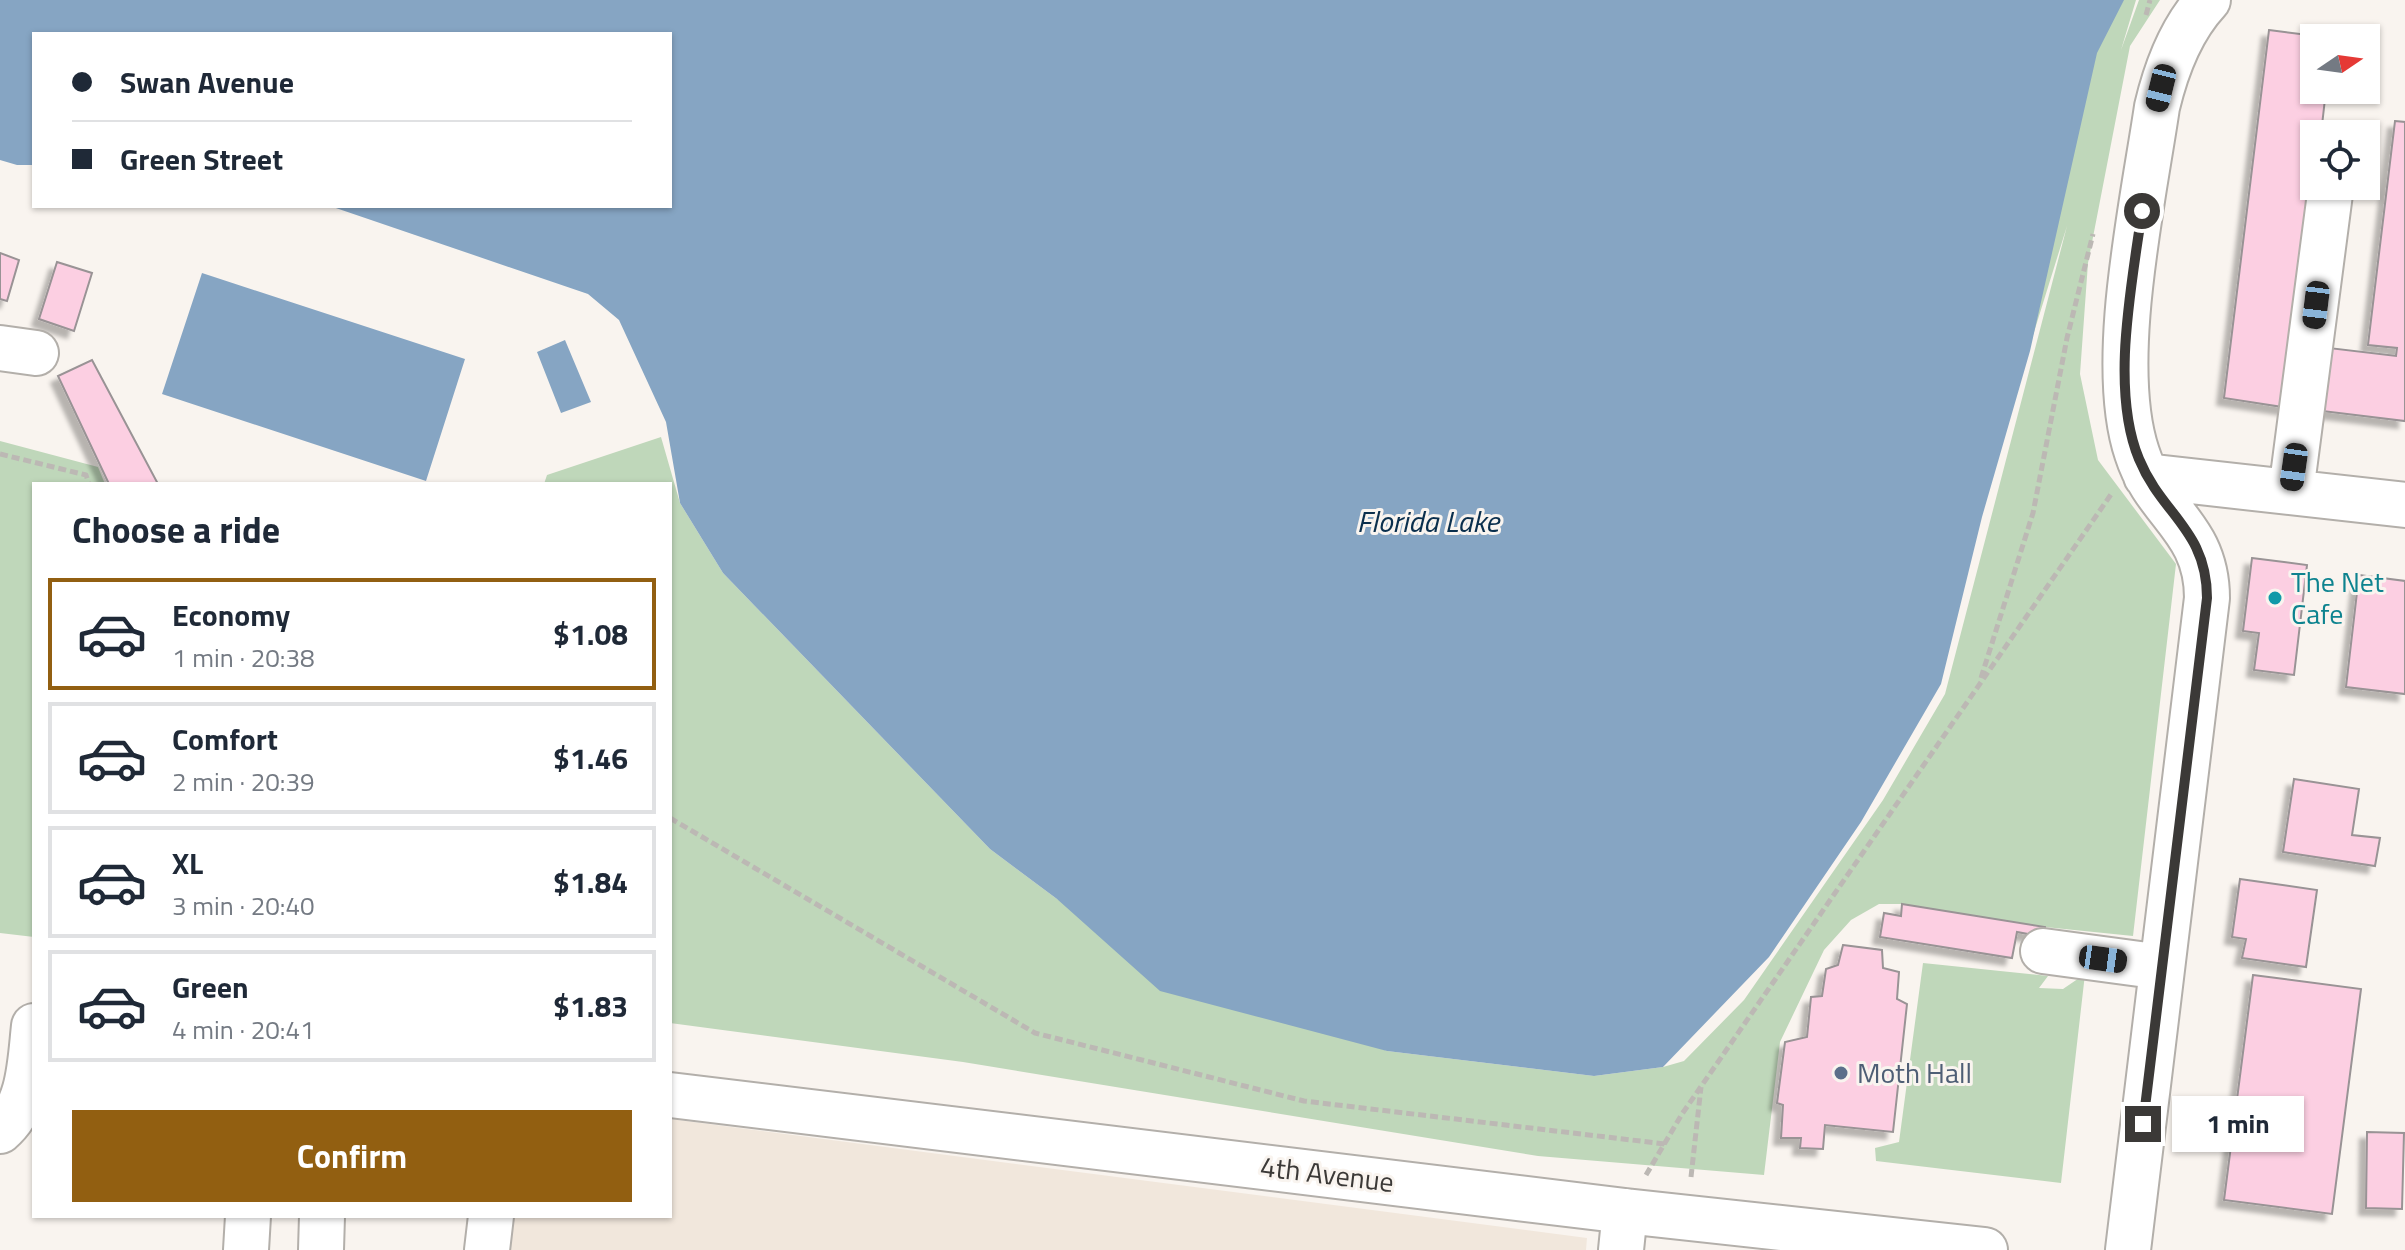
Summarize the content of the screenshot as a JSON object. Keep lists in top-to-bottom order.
{
  "streets": {
    "street": ["4th Avenue"]
  },
  "water": ["Florida Lake"],
  "places": ["The Net Cafe", "Moth Hall"],
  "north": "right",
  "page": {
    "banner": ["Swan Avenue", "Green Street"],
    "heading": "Choose a ride",
    "list": [
      {
        "name": "Economy",
        "note": "1 min · 20:38",
        "value": "$1.08"
      },
      {
        "name": "Comfort",
        "note": "2 min · 20:39",
        "value": "$1.46"
      },
      {
        "name": "XL",
        "note": "3 min · 20:40",
        "value": "$1.84"
      },
      {
        "name": "Green",
        "note": "4 min · 20:41",
        "value": "$1.83"
      }
    ],
    "buttons": "Confirm",
    "bubble": "1 min"
  }
}
